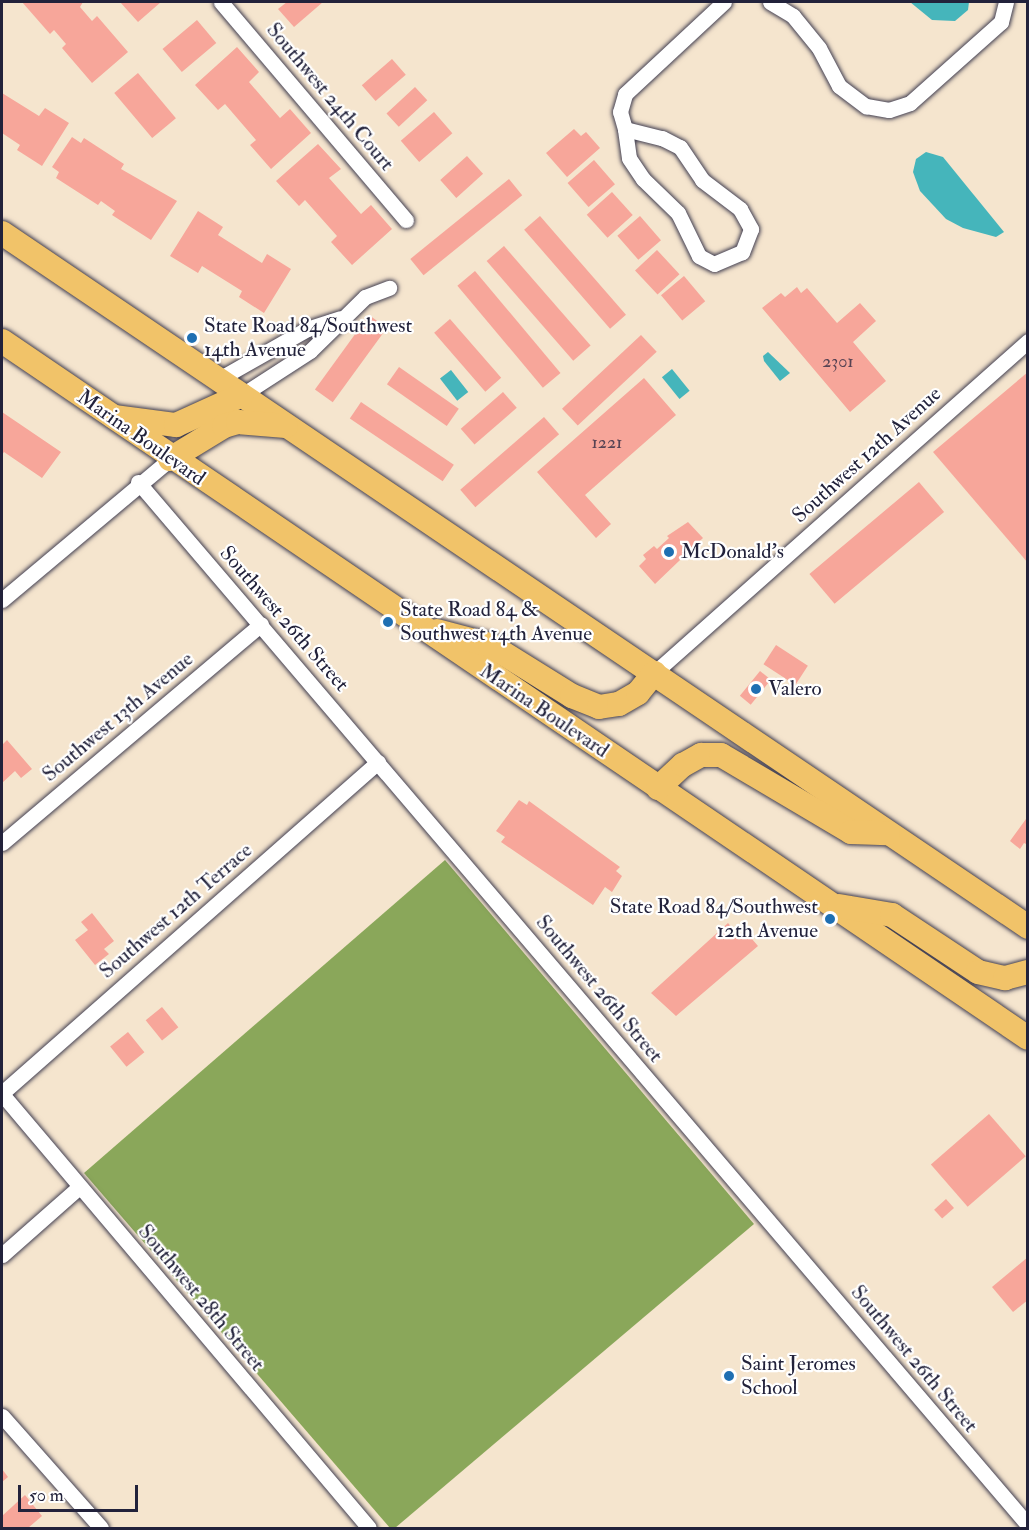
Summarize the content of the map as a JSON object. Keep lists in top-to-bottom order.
{
  "streets": {
    "main road": ["Marina Boulevard"],
    "street": [
      "Southwest 24th Court",
      "Southwest 12th Avenue",
      "Southwest 26th Street",
      "Southwest 13th Avenue",
      "Southwest 12th Terrace",
      "Southwest 28th Street"
    ]
  },
  "crossings": [
    ["Southwest 26th Street", "Southwest 13th Avenue"],
    ["Southwest 26th Street", "Southwest 12th Terrace"],
    ["Southwest 12th Terrace", "Southwest 28th Street"]
  ],
  "places": [
    "State Road 84/Southwest 14th Avenue",
    "McDonald's",
    "State Road 84 & Southwest 14th Avenue",
    "Valero",
    "State Road 84/Southwest 12th Avenue",
    "Saint Jeromes School"
  ],
  "house_numbers": ["2301", "1221"],
  "scale_bar": "50 m"
}
